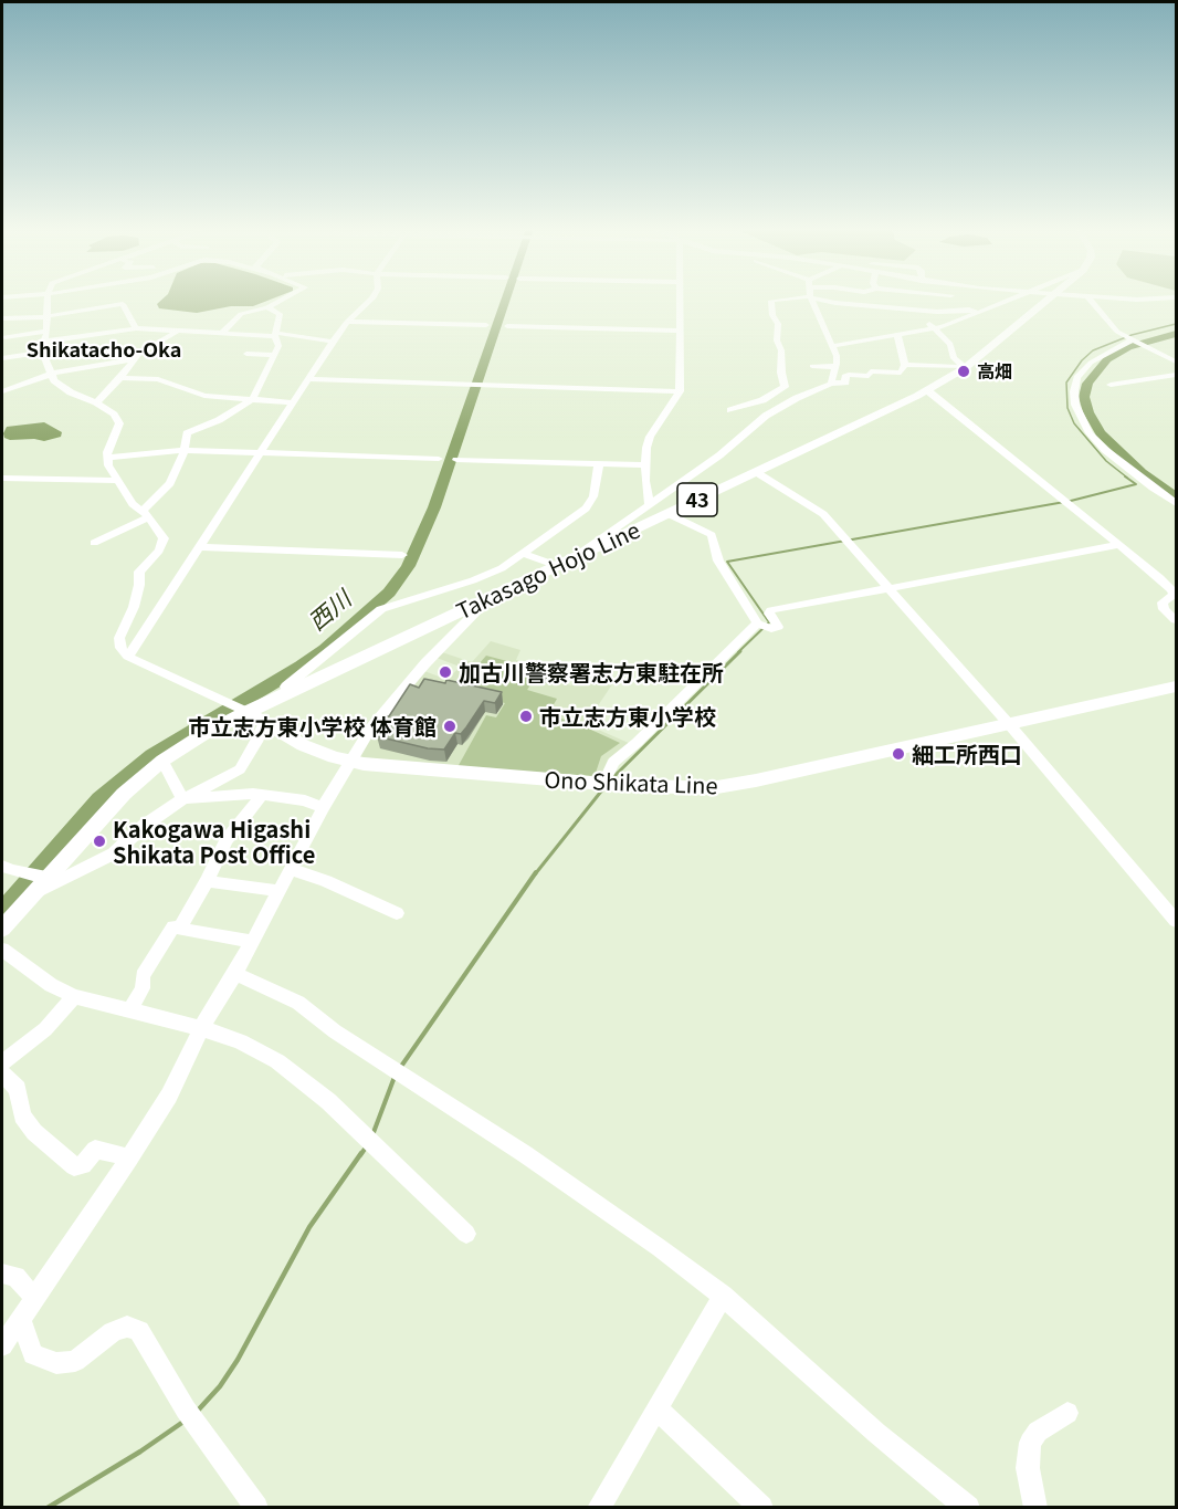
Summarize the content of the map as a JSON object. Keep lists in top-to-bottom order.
{
  "streets": {
    "main road": ["43", "Takasago Hojo Line", "Ono Shikata Line"]
  },
  "crossings": [
    ["Takasago Hojo Line", "Ono Shikata Line"]
  ],
  "districts": ["Shikatacho-Oka"],
  "water": ["西川"],
  "places": [
    "高畑",
    "加古川警察署志方東駐在所",
    "市立志方東小学校",
    "市立志方東小学校 体育館",
    "細工所西口",
    "Kakogawa Higashi Shikata Post Office"
  ]
}
